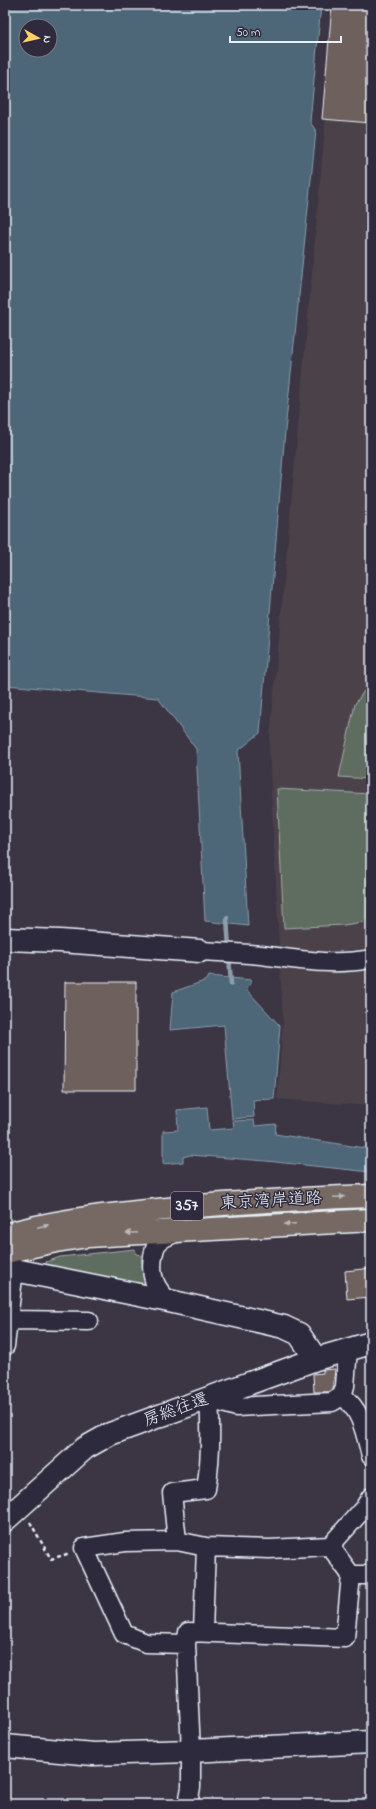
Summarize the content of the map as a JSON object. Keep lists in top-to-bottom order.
{
  "streets": {
    "highway": ["東京湾岸道路", "357"],
    "street": ["房総往還"]
  },
  "scale_bar": "50 m",
  "north": "right"
}
